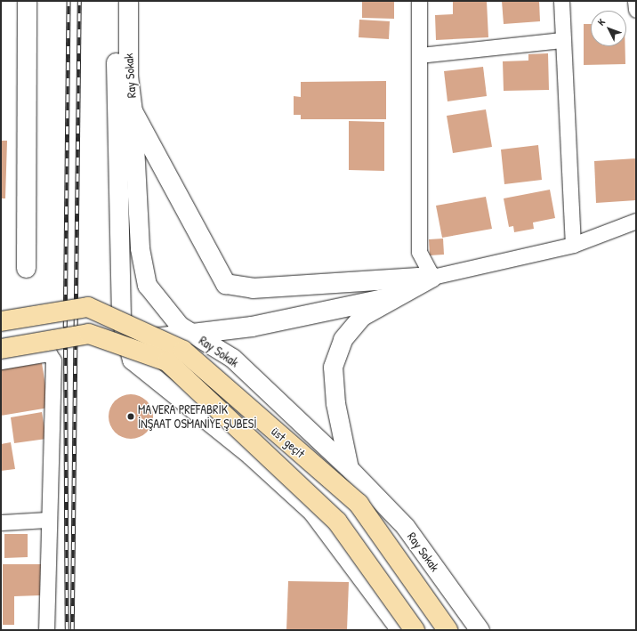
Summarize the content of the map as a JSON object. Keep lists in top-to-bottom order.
{
  "streets": {
    "highway": ["üst geçit"],
    "street": ["Ray Sokak"]
  },
  "places": ["MAVERA PREFABRİK İNŞAAT OSMANİYE ŞUBESİ"],
  "north": "top left"
}
